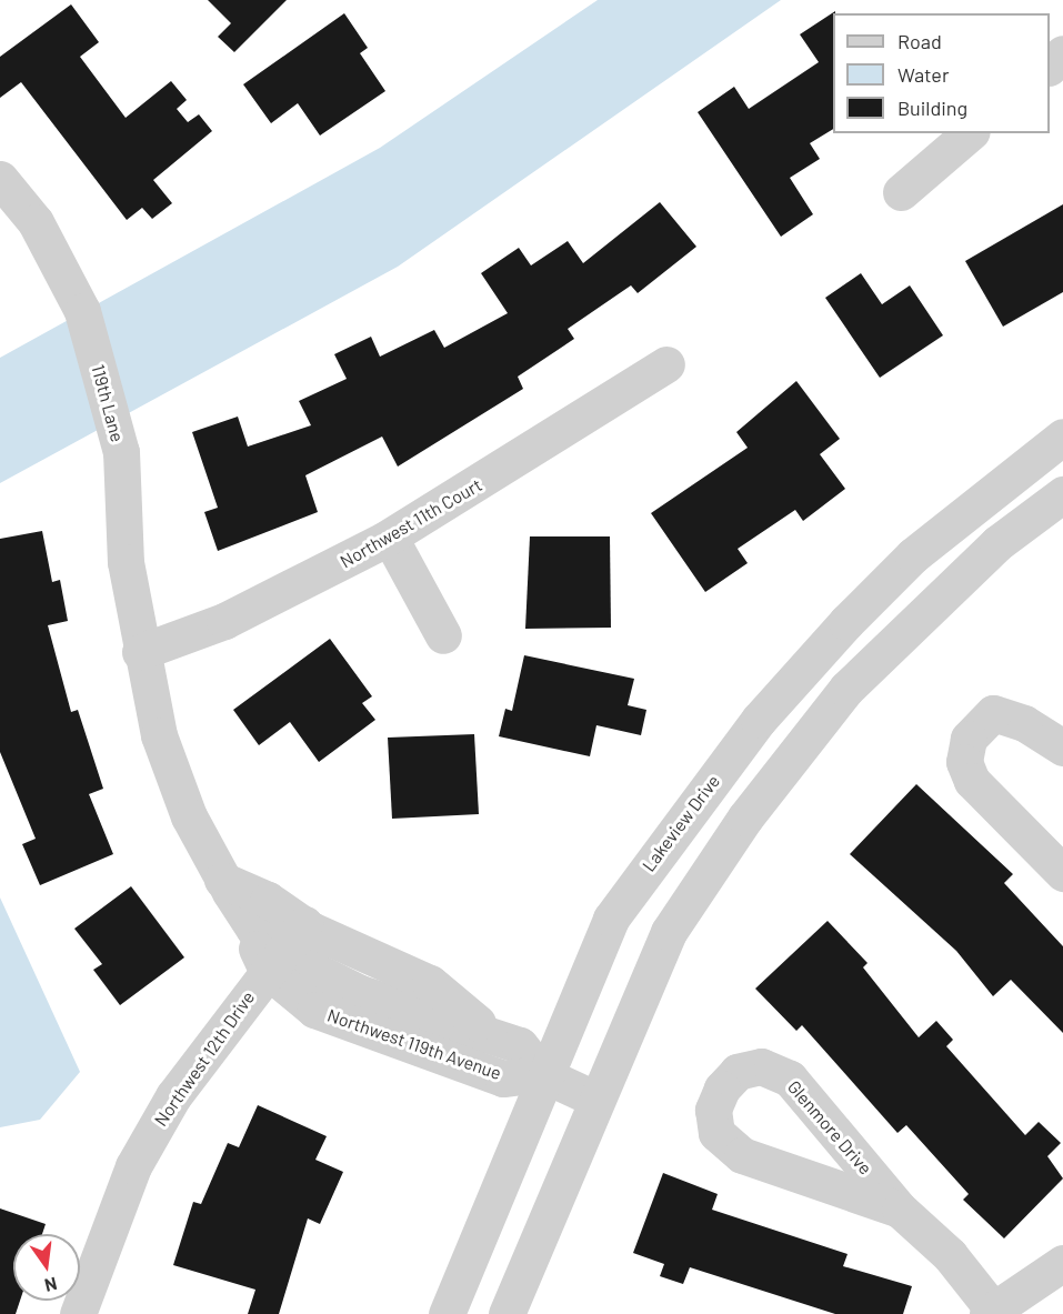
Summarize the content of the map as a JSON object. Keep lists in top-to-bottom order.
{
  "streets": {
    "street": [
      "119th Lane",
      "Northwest 11th Court",
      "Lakeview Drive",
      "Northwest 119th Avenue",
      "Northwest 12th Drive",
      "Glenmore Drive"
    ]
  },
  "crossings": [
    ["119th Lane", "Northwest 11th Court"],
    ["119th Lane", "Northwest 119th Avenue"],
    ["Northwest 11th Court", "Northwest 119th Avenue"],
    ["Lakeview Drive", "Northwest 119th Avenue"],
    ["Northwest 119th Avenue", "Northwest 12th Drive"]
  ],
  "legend": ["Road", "Water", "Building"],
  "north": "bottom"
}
